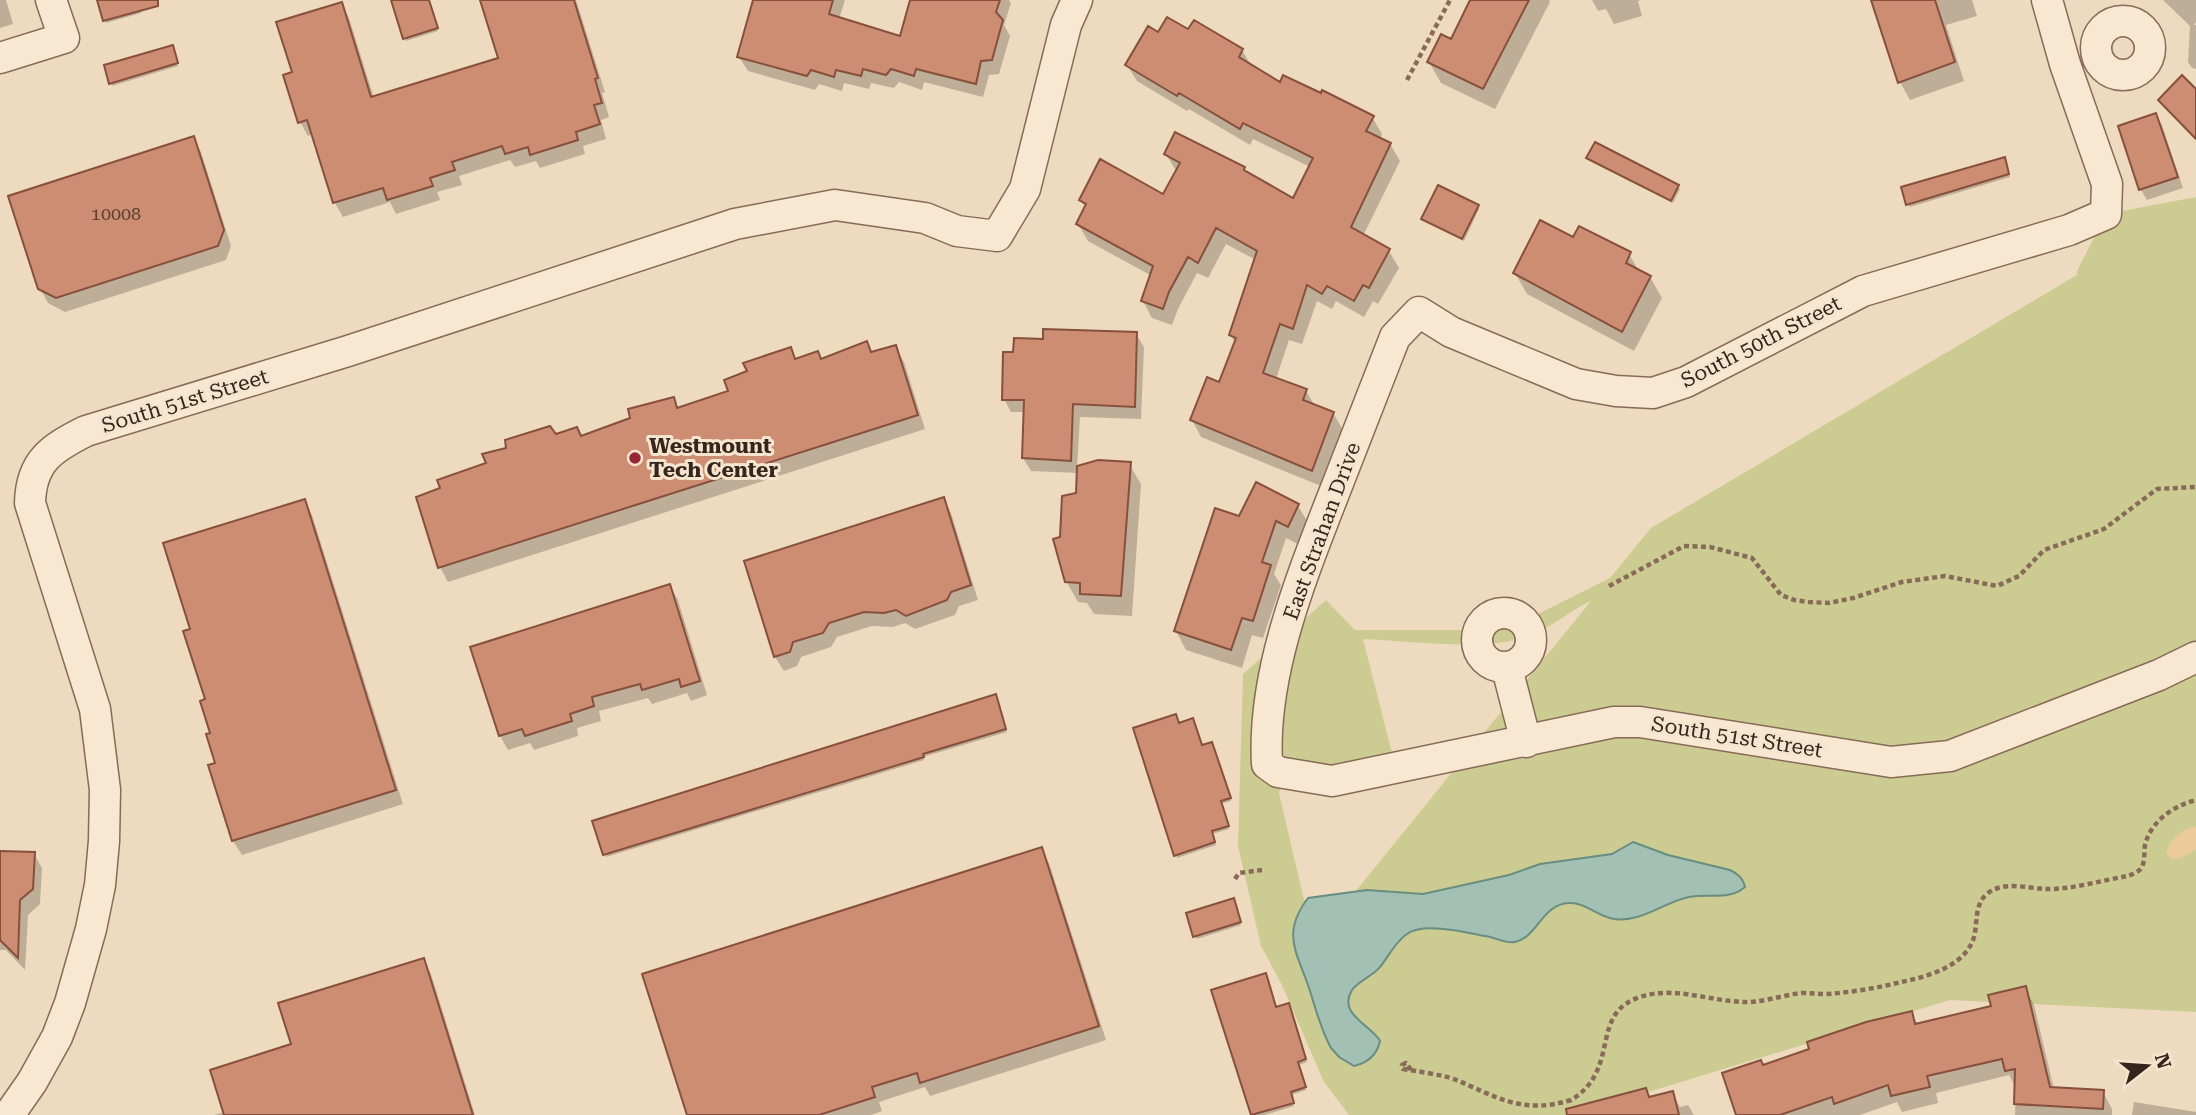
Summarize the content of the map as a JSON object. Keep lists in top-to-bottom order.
{
  "streets": {
    "street": ["South 50th Street", "South 51st Street", "East Strahan Drive"]
  },
  "crossings": [
    ["South 50th Street", "East Strahan Drive"],
    ["South 51st Street", "East Strahan Drive"]
  ],
  "places": ["Westmount Tech Center"],
  "house_numbers": ["10008"],
  "north": "right"
}
